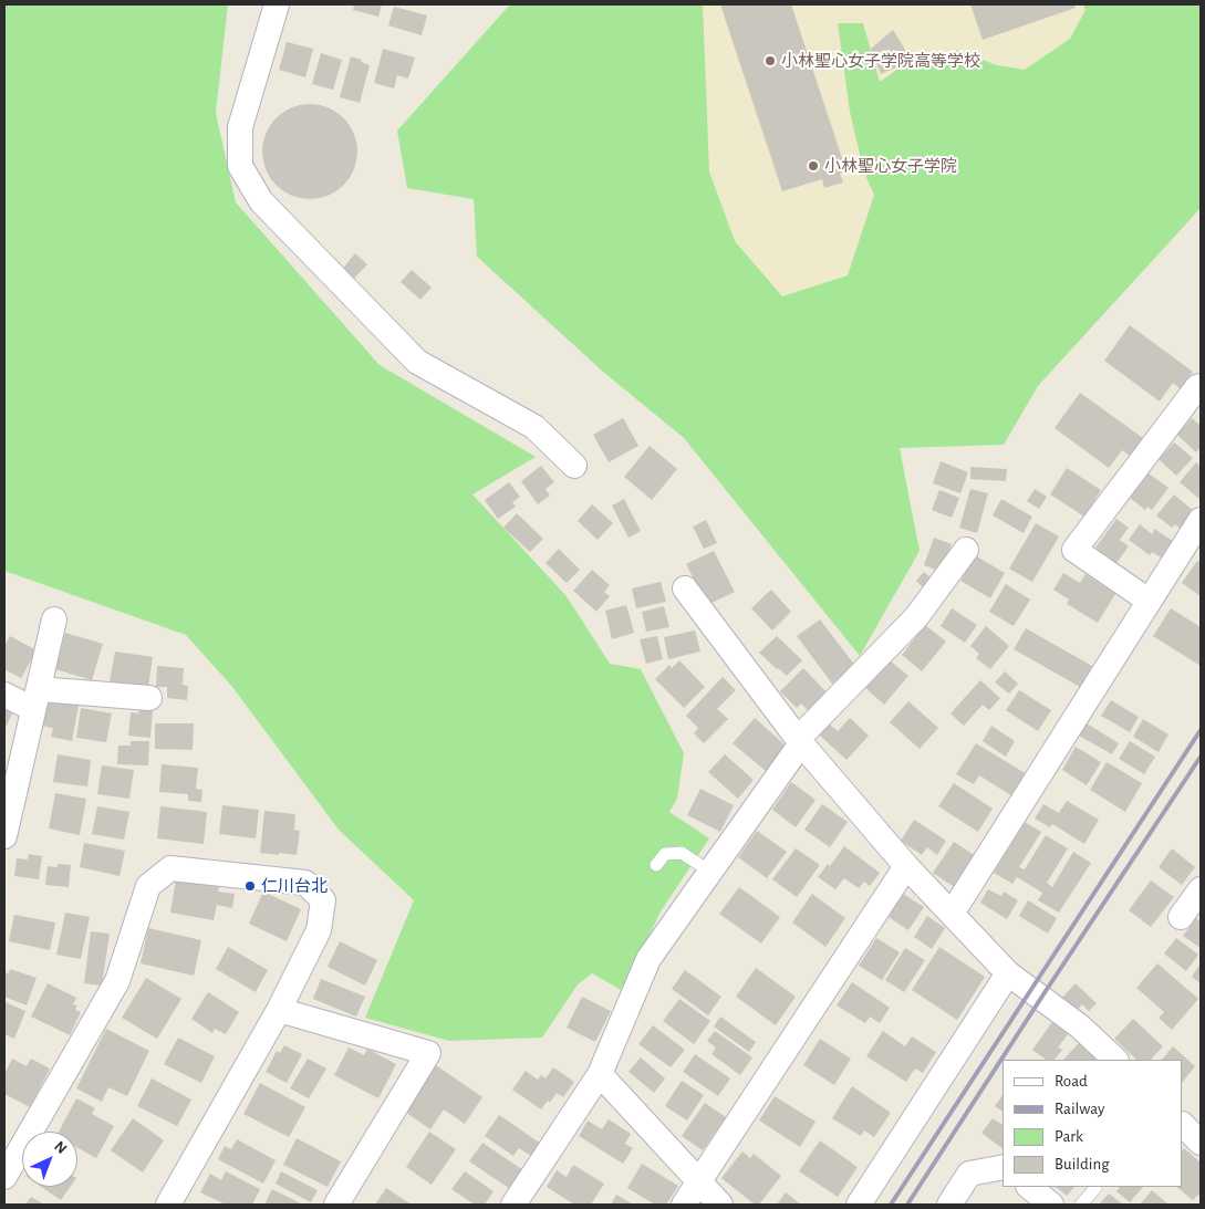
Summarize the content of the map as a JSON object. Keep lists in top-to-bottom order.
{
  "places": ["小林聖心女子学院高等学校", "小林聖心女子学院", "仁川台北"],
  "legend": [
    "Road",
    "Railway",
    "Park",
    "Building"
  ],
  "north": "top right"
}
